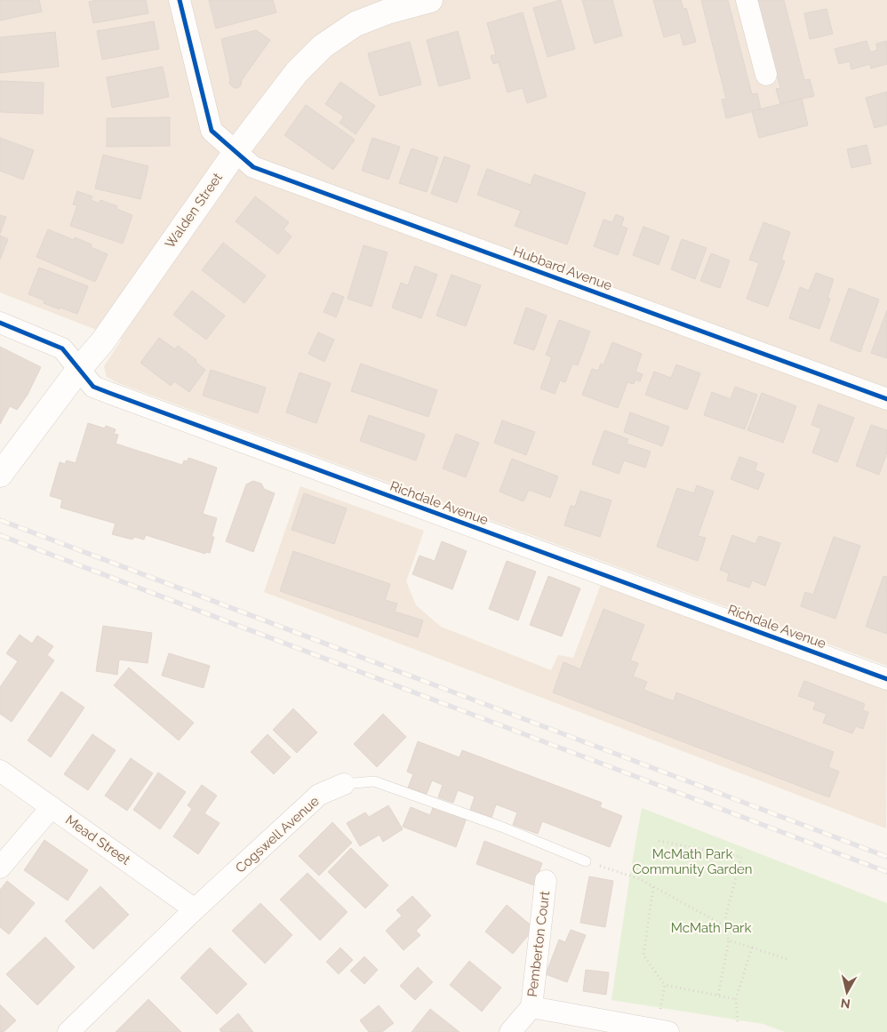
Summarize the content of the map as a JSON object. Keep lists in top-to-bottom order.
{
  "streets": {
    "street": [
      "Walden Street",
      "Hubbard Avenue",
      "Richdale Avenue",
      "Cogswell Avenue",
      "Mead Street",
      "Pemberton Court"
    ]
  },
  "crossings": [
    ["Walden Street", "Hubbard Avenue"],
    ["Walden Street", "Richdale Avenue"],
    ["Cogswell Avenue", "Mead Street"]
  ],
  "parks": ["McMath Park Community Garden", "McMath Park"],
  "north": "bottom"
}
